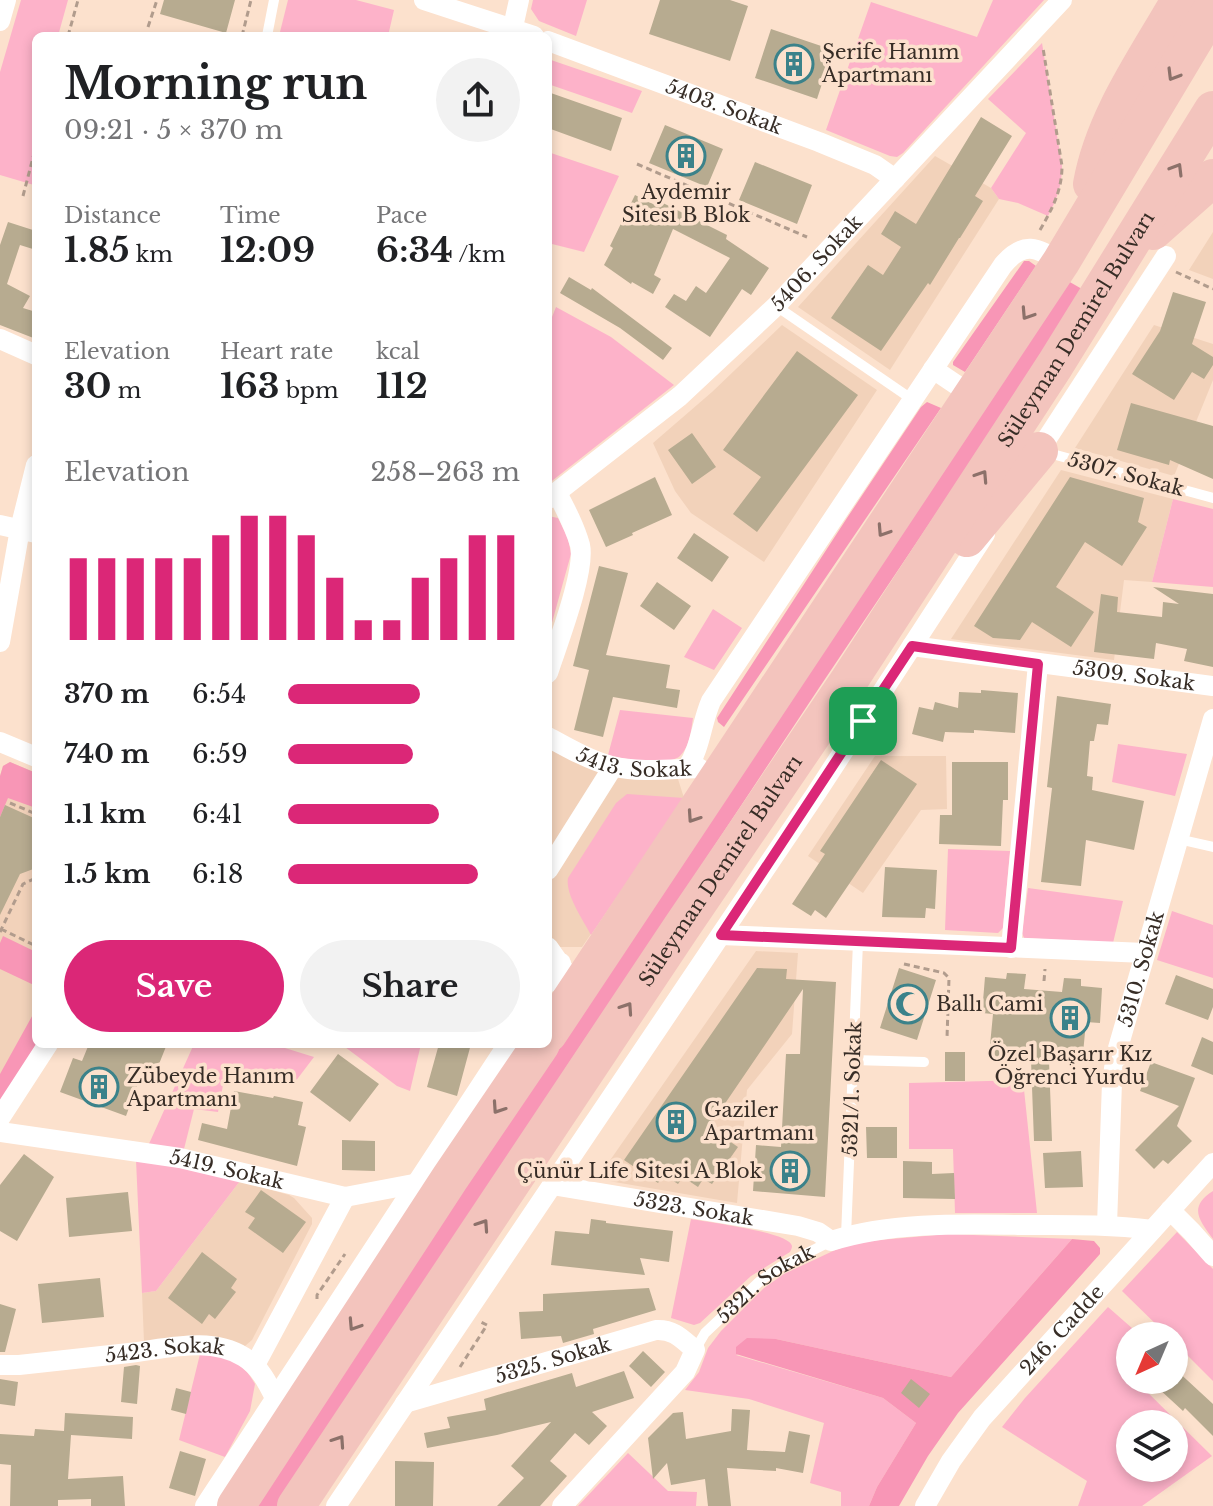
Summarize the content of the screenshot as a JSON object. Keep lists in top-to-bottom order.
{
  "streets": {
    "highway": ["Süleyman Demirel Bulvarı"],
    "street": [
      "5403. Sokak",
      "5406. Sokak",
      "5309. Sokak",
      "5413. Sokak",
      "5310. Sokak",
      "5419. Sokak",
      "5323. Sokak",
      "5321. Sokak",
      "246. Cadde",
      "5423. Sokak",
      "5325. Sokak"
    ],
    "lane": ["5307. Sokak", "5321/1. Sokak"]
  },
  "crossings": [
    ["5403. Sokak", "5406. Sokak"],
    ["5310. Sokak", "5321. Sokak"],
    ["5321/1. Sokak", "5323. Sokak"],
    ["5321/1. Sokak", "5321. Sokak"],
    ["5323. Sokak", "5321. Sokak"],
    ["5321. Sokak", "246. Cadde"],
    ["5321. Sokak", "5325. Sokak"]
  ],
  "places": {
    "building": [
      "Şerife Hanım Apartmanı",
      "Aydemir Sitesi B Blok",
      "Özel Başarır Kız Öğrenci Yurdu",
      "Zübeyde Hanım Apartmanı",
      "Gaziler Apartmanı",
      "Çünür Life Sitesi A Blok"
    ],
    "mosque": ["Ballı Cami"]
  },
  "north": "bottom left",
  "page": {
    "heading": ["Morning run", "09:21 · 5 × 370 m"],
    "stats": [
      ["Distance", "1.85 km"],
      ["Time", "12:09"],
      ["Pace", "6:34 /km"],
      ["Elevation", "30 m"],
      ["Heart rate", "163 bpm"],
      ["kcal", "112"]
    ],
    "chart": ["Elevation", "258–263 m"],
    "list": [
      {
        "name": "370 m",
        "note": "6:54"
      },
      {
        "name": "740 m",
        "note": "6:59"
      },
      {
        "name": "1.1 km",
        "note": "6:41"
      },
      {
        "name": "1.5 km",
        "note": "6:18"
      }
    ],
    "buttons": ["Save", "Share"]
  }
}
